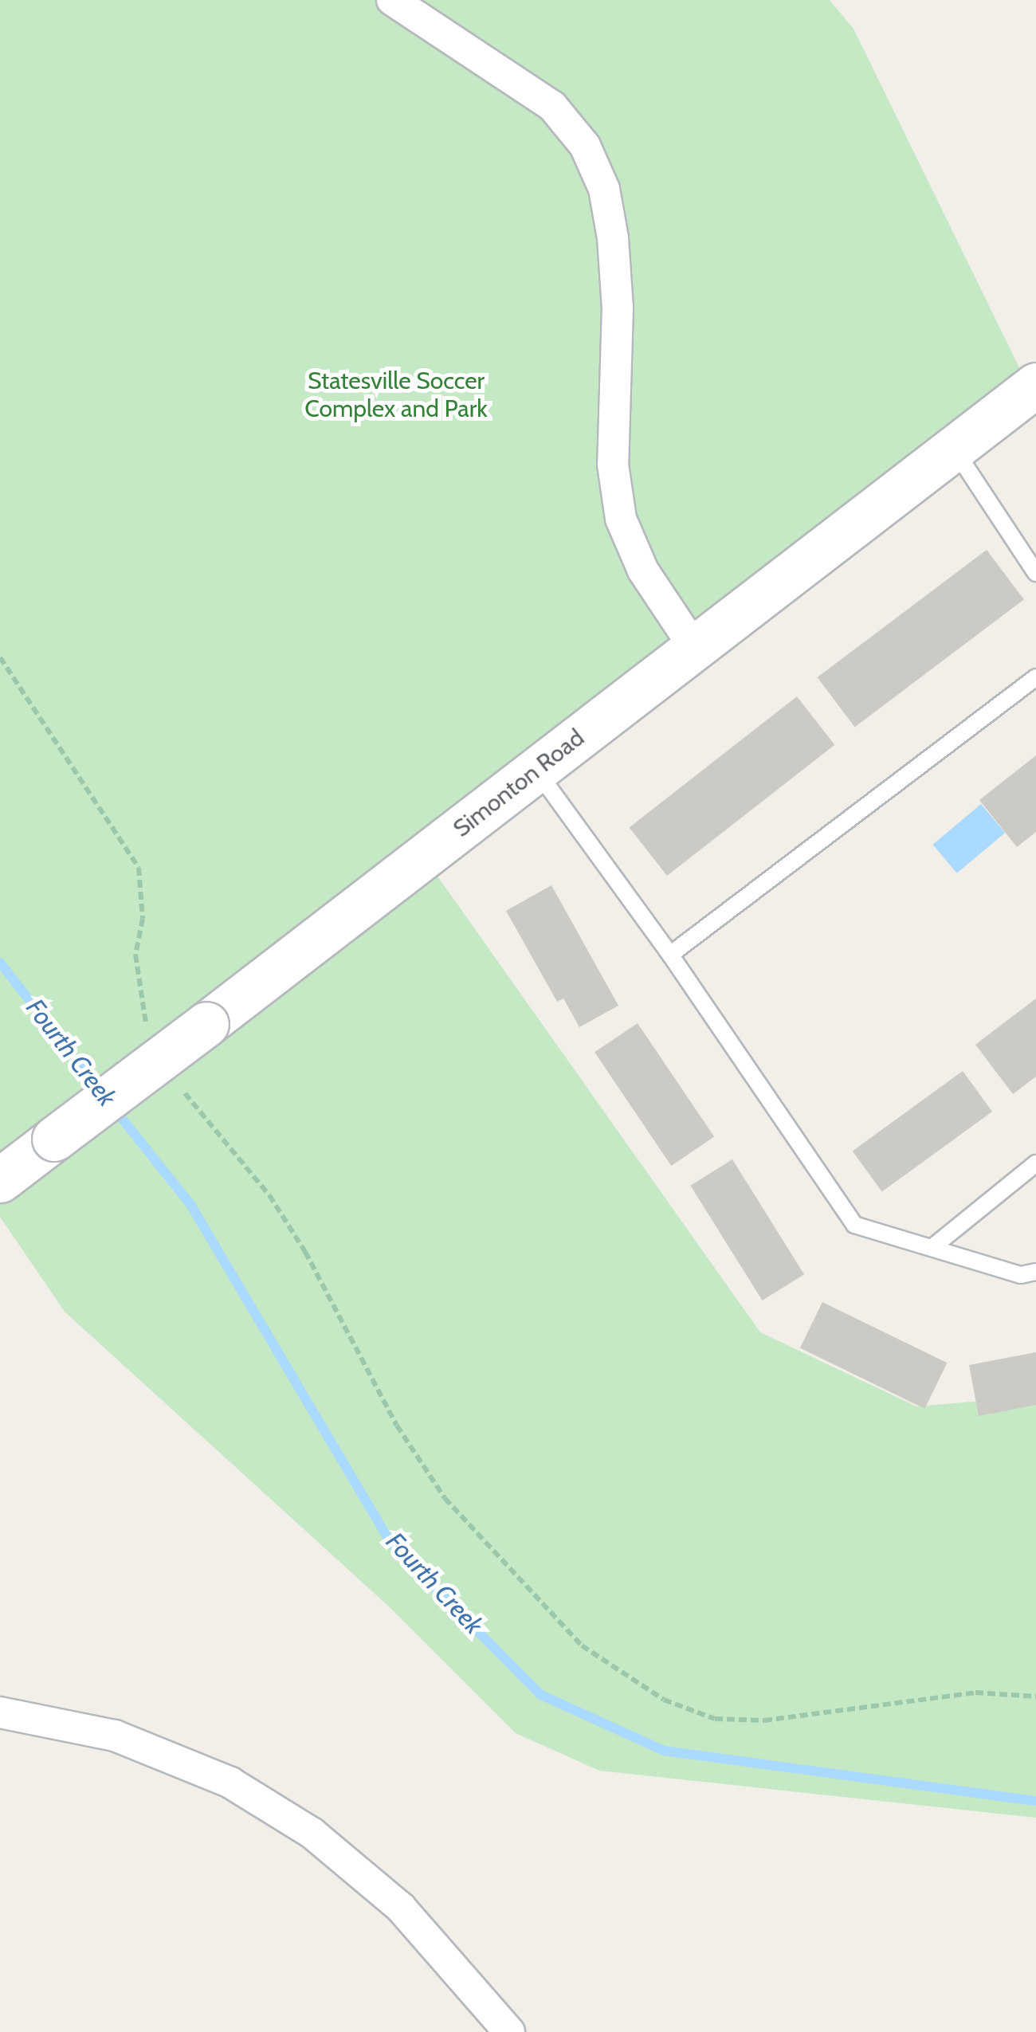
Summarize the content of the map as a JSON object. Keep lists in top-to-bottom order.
{
  "streets": {
    "street": ["Simonton Road"]
  },
  "water": ["Fourth Creek"],
  "parks": ["Statesville Soccer Complex and Park"]
}
